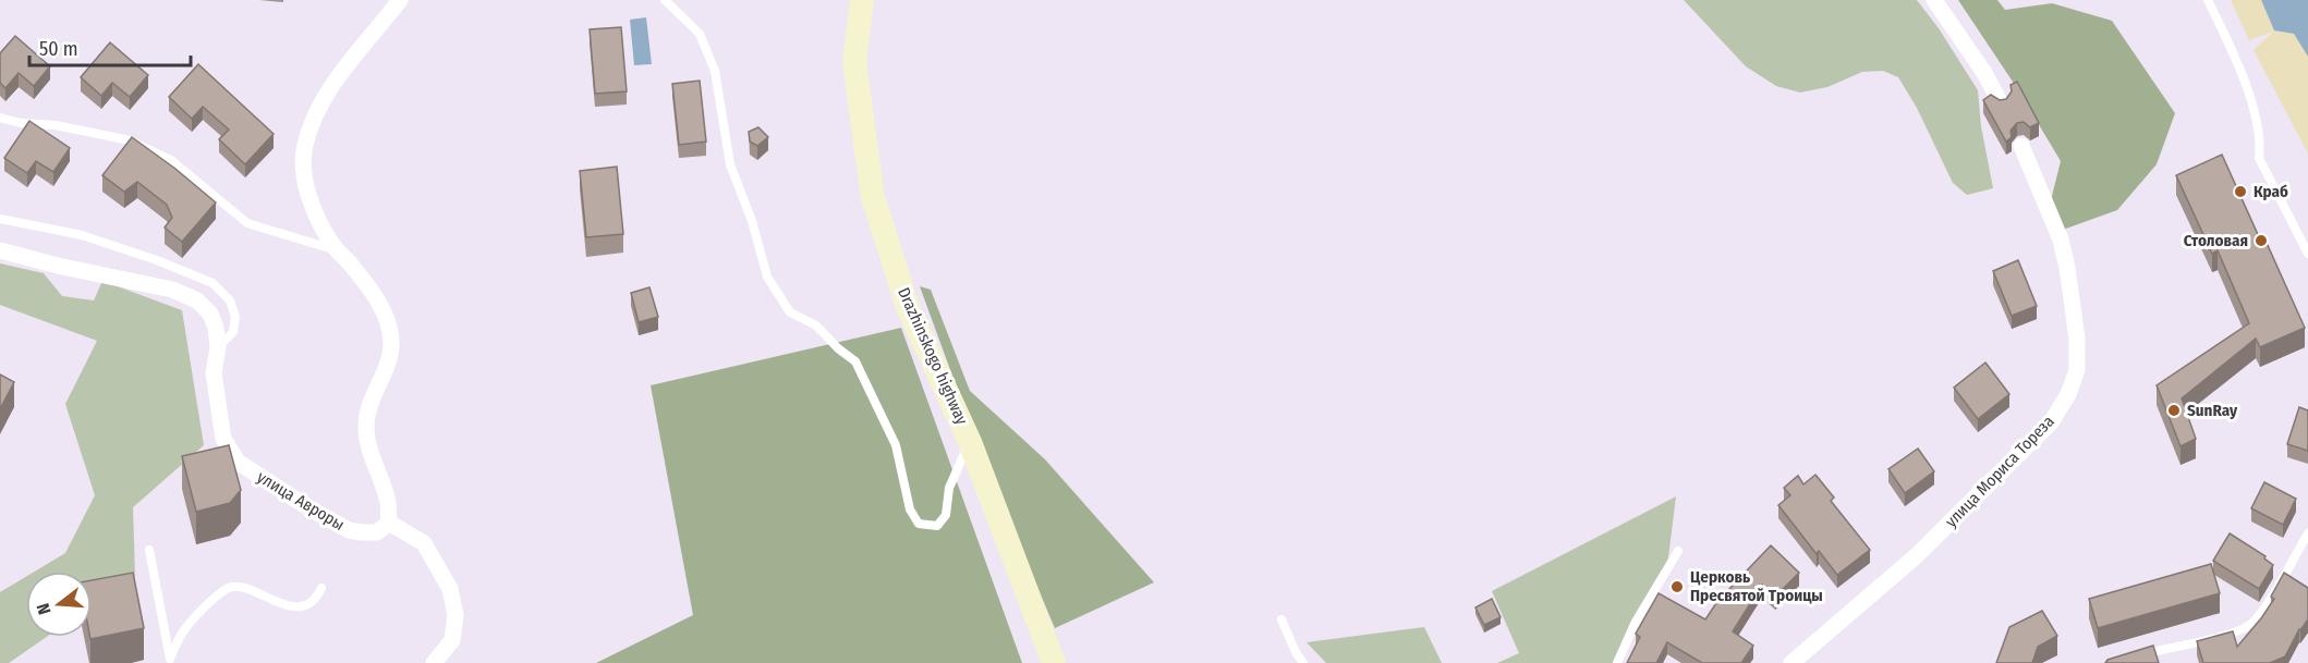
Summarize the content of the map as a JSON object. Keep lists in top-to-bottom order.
{
  "streets": {
    "main road": ["Drazhinskogo highway"],
    "street": ["улица Мориса Тореза", "улица Авроры"]
  },
  "places": [
    "Краб",
    "Столовая",
    "SunRay",
    "Церковь Пресвятой Троицы"
  ],
  "scale_bar": "50 m",
  "north": "left"
}
